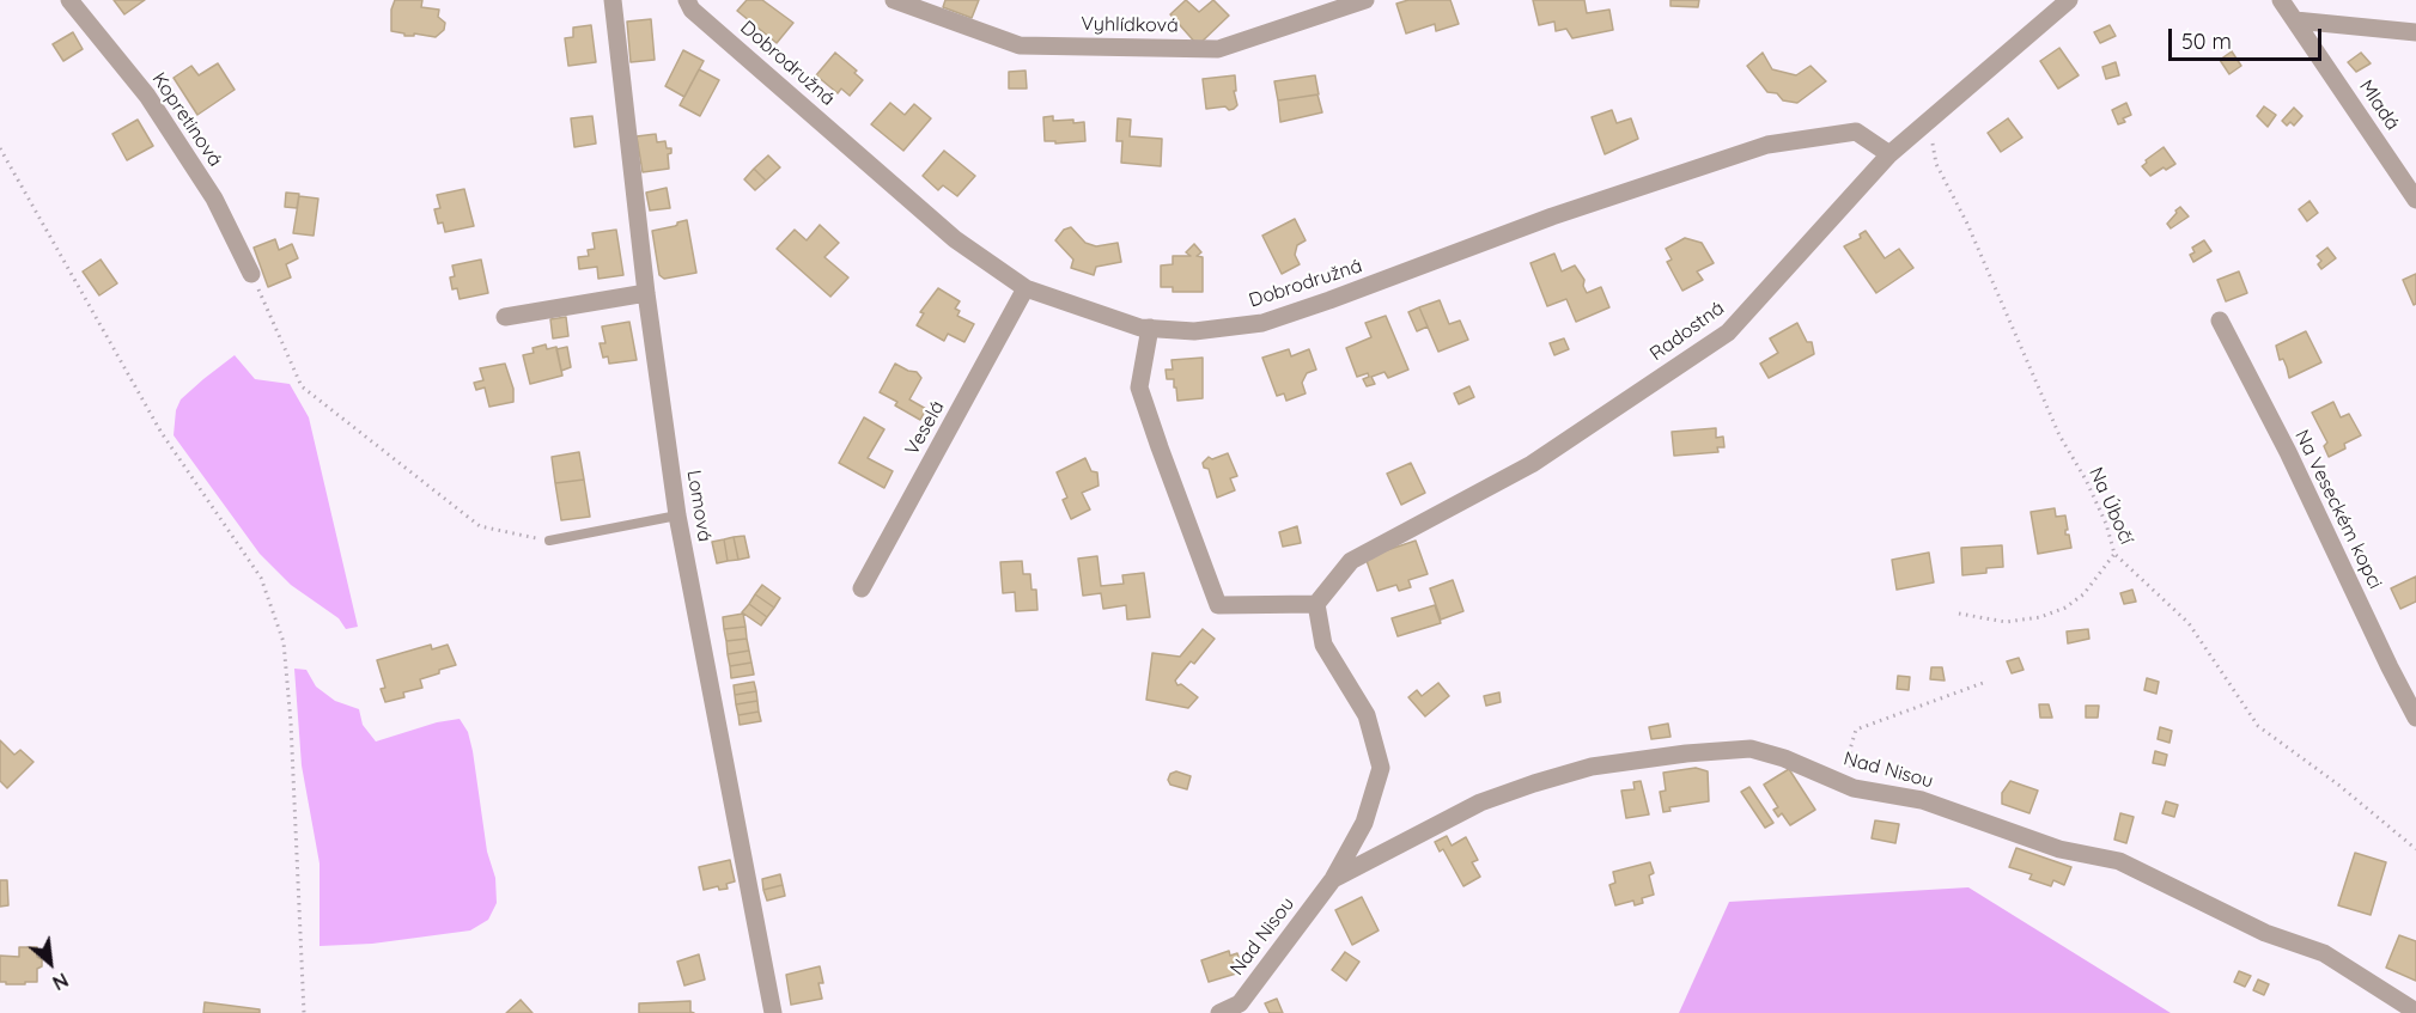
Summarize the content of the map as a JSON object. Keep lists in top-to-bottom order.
{
  "streets": {
    "street": [
      "Vyhlídková",
      "Dobrodružná",
      "Mladá",
      "Kopretinová",
      "Radostná",
      "Veselá",
      "Lomová",
      "Na Veseckém kopci",
      "Nad Nisou"
    ],
    "path": ["Na Úbočí"]
  },
  "crossings": [
    ["Dobrodružná", "Radostná"],
    ["Dobrodružná", "Veselá"],
    ["Radostná", "Na Úbočí"],
    ["Radostná", "Nad Nisou"]
  ],
  "scale_bar": "50 m",
  "north": "bottom right"
}
